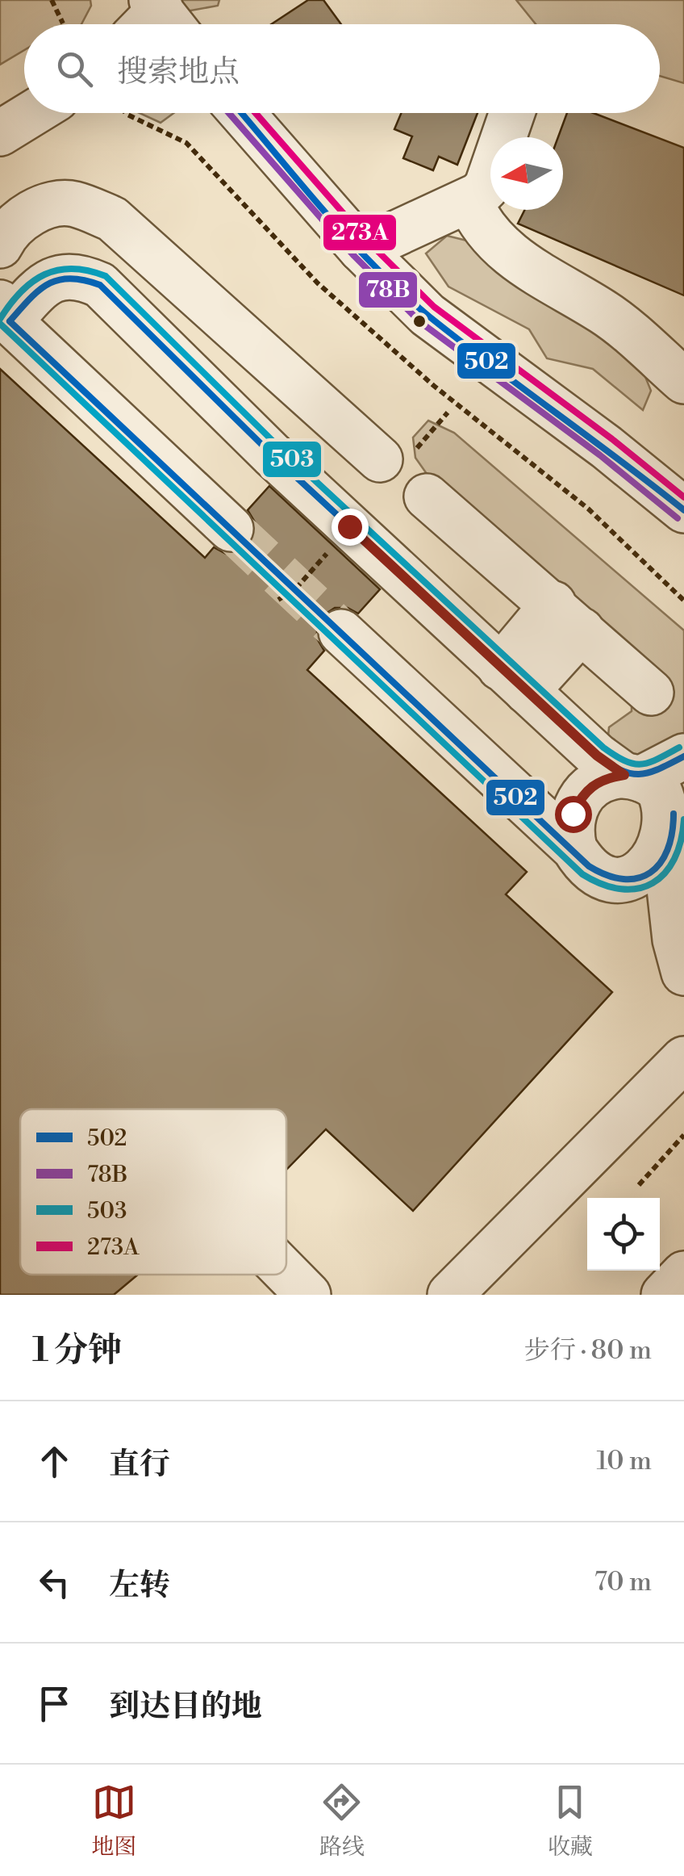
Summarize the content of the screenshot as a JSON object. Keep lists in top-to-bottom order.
{
  "lines": [
    "transit line 502",
    "transit line 78B",
    "transit line 273A",
    "transit line 503"
  ],
  "legend": [
    "502",
    "78B",
    "503",
    "273A"
  ],
  "north": "left",
  "page": {
    "search": "搜索地点",
    "heading": ["1 分钟", "步行 · 80 m"],
    "list": [
      ["直行", "10 m"],
      ["左转", "70 m"],
      "到达目的地"
    ],
    "nav": ["地图", "路线", "收藏"]
  }
}
